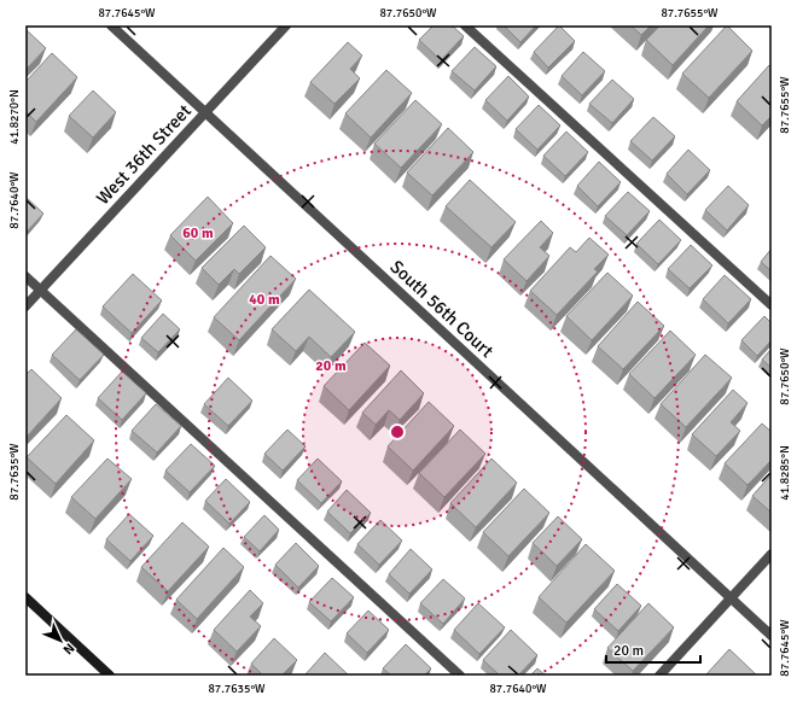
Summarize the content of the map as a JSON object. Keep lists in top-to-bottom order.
{
  "streets": {
    "street": ["West 36th Street", "South 56th Court"]
  },
  "crossings": [
    ["West 36th Street", "South 56th Court"]
  ],
  "scale_bar": "20 m",
  "north": "bottom right",
  "coordinates": [
    "87.7645°W",
    "87.7650°W",
    "87.7655°W",
    "41.8270°N",
    "87.7640°W",
    "87.7635°W",
    "41.8285°N"
  ],
  "rings": ["60 m", "40 m", "20 m"]
}
